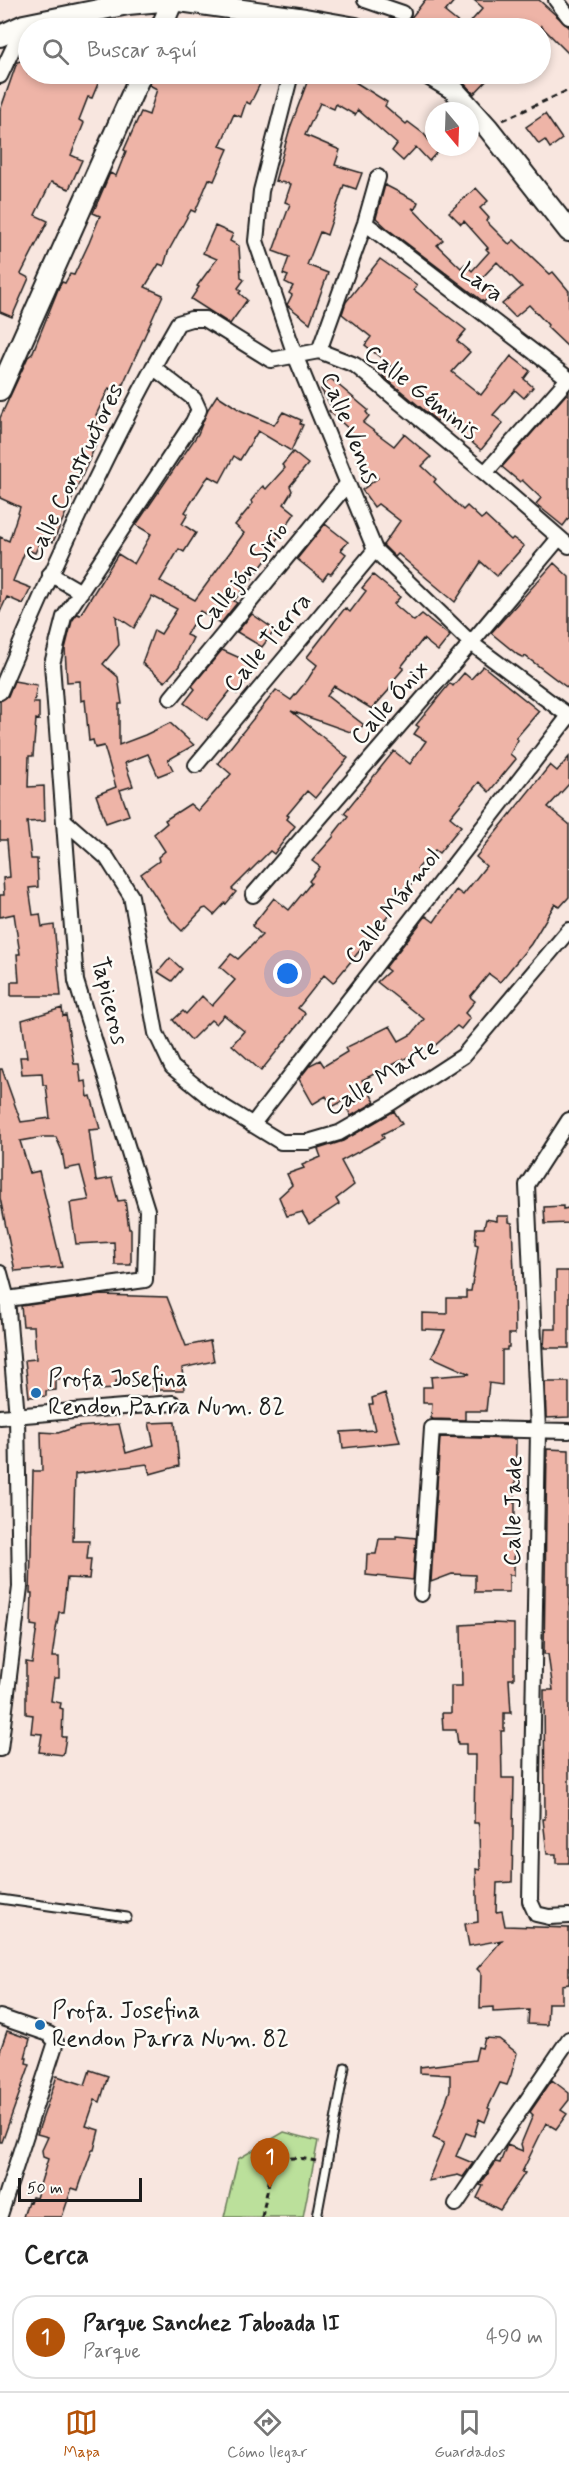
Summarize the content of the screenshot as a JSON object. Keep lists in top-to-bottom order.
{
  "streets": {
    "street": [
      "Lara",
      "Calle Géminis",
      "Calle Venus",
      "Calle Constructores",
      "Callejón Sirio",
      "Calle Tierra",
      "Calle Ónix",
      "Calle Mármol",
      "Tapiceros",
      "Calle Marte",
      "Calle Jade"
    ]
  },
  "crossings": [
    ["Calle Géminis", "Calle Ónix"],
    ["Calle Venus", "Calle Constructores"],
    ["Calle Venus", "Callejón Sirio"],
    ["Calle Venus", "Calle Tierra"],
    ["Calle Venus", "Calle Ónix"],
    ["Calle Venus", "Calle Mármol"],
    ["Calle Constructores", "Tapiceros"],
    ["Calle Mármol", "Calle Marte"],
    ["Tapiceros", "Calle Marte"]
  ],
  "places": ["Profa Josefina Rendon Parra Num. 82", "Profa. Josefina Rendon Parra Num. 82"],
  "scale_bar": "50 m",
  "north": "bottom",
  "page": {
    "search": "Buscar aquí",
    "pins": "1",
    "scale": "50 m",
    "heading": "Cerca",
    "list": [
      {
        "mark": "1",
        "name": "Parque Sanchez Taboada II",
        "note": "Parque",
        "value": "490 m"
      }
    ],
    "nav": ["Mapa", "Cómo llegar", "Guardados"]
  }
}
